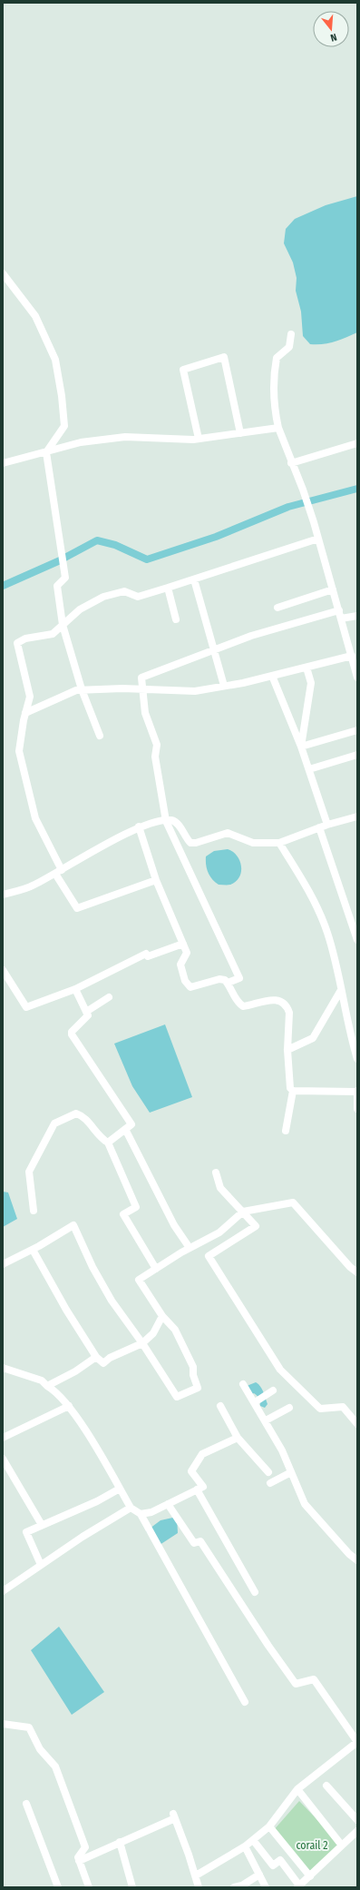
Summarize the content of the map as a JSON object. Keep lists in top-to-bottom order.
{
  "parks": ["corail 2"],
  "north": "bottom"
}
